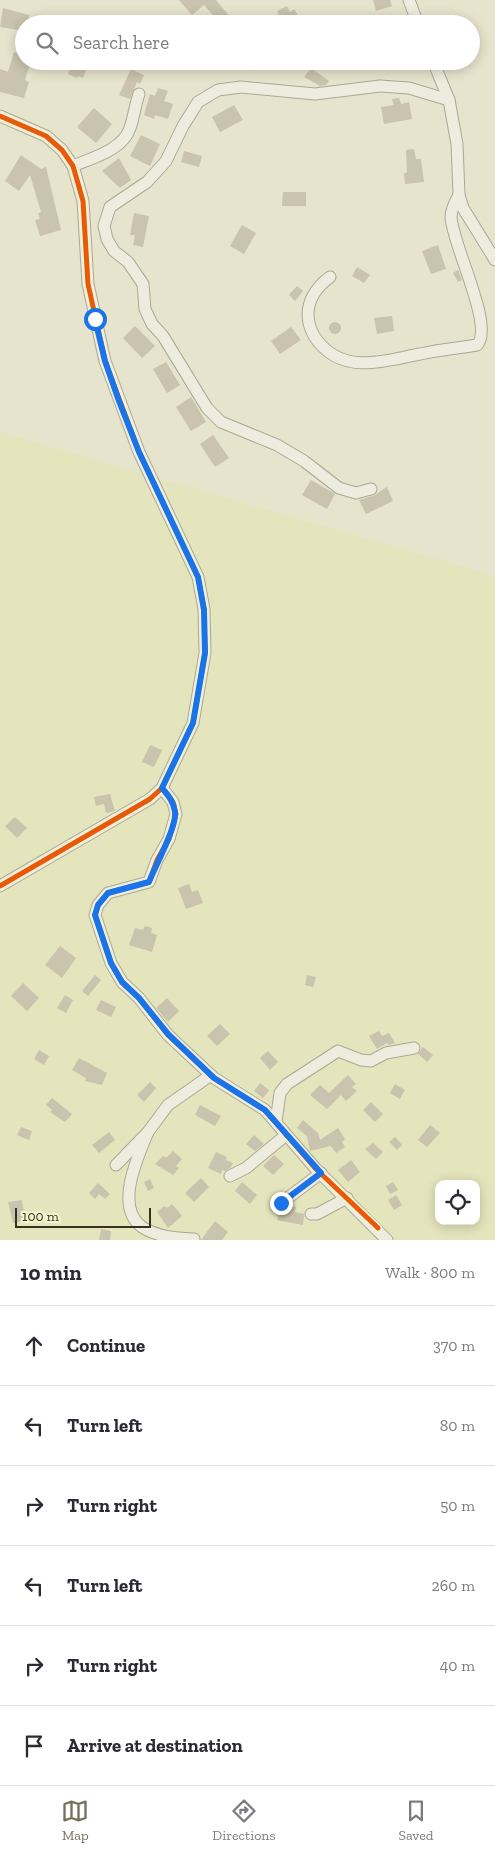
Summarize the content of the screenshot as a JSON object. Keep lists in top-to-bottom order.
{
  "scale_bar": "100 m",
  "page": {
    "search": "Search here",
    "scale": "100 m",
    "heading": ["10 min", "Walk · 800 m"],
    "list": [
      ["Continue", "370 m"],
      ["Turn left", "80 m"],
      ["Turn right", "50 m"],
      ["Turn left", "260 m"],
      ["Turn right", "40 m"],
      "Arrive at destination"
    ],
    "nav": ["Map", "Directions", "Saved"]
  }
}
